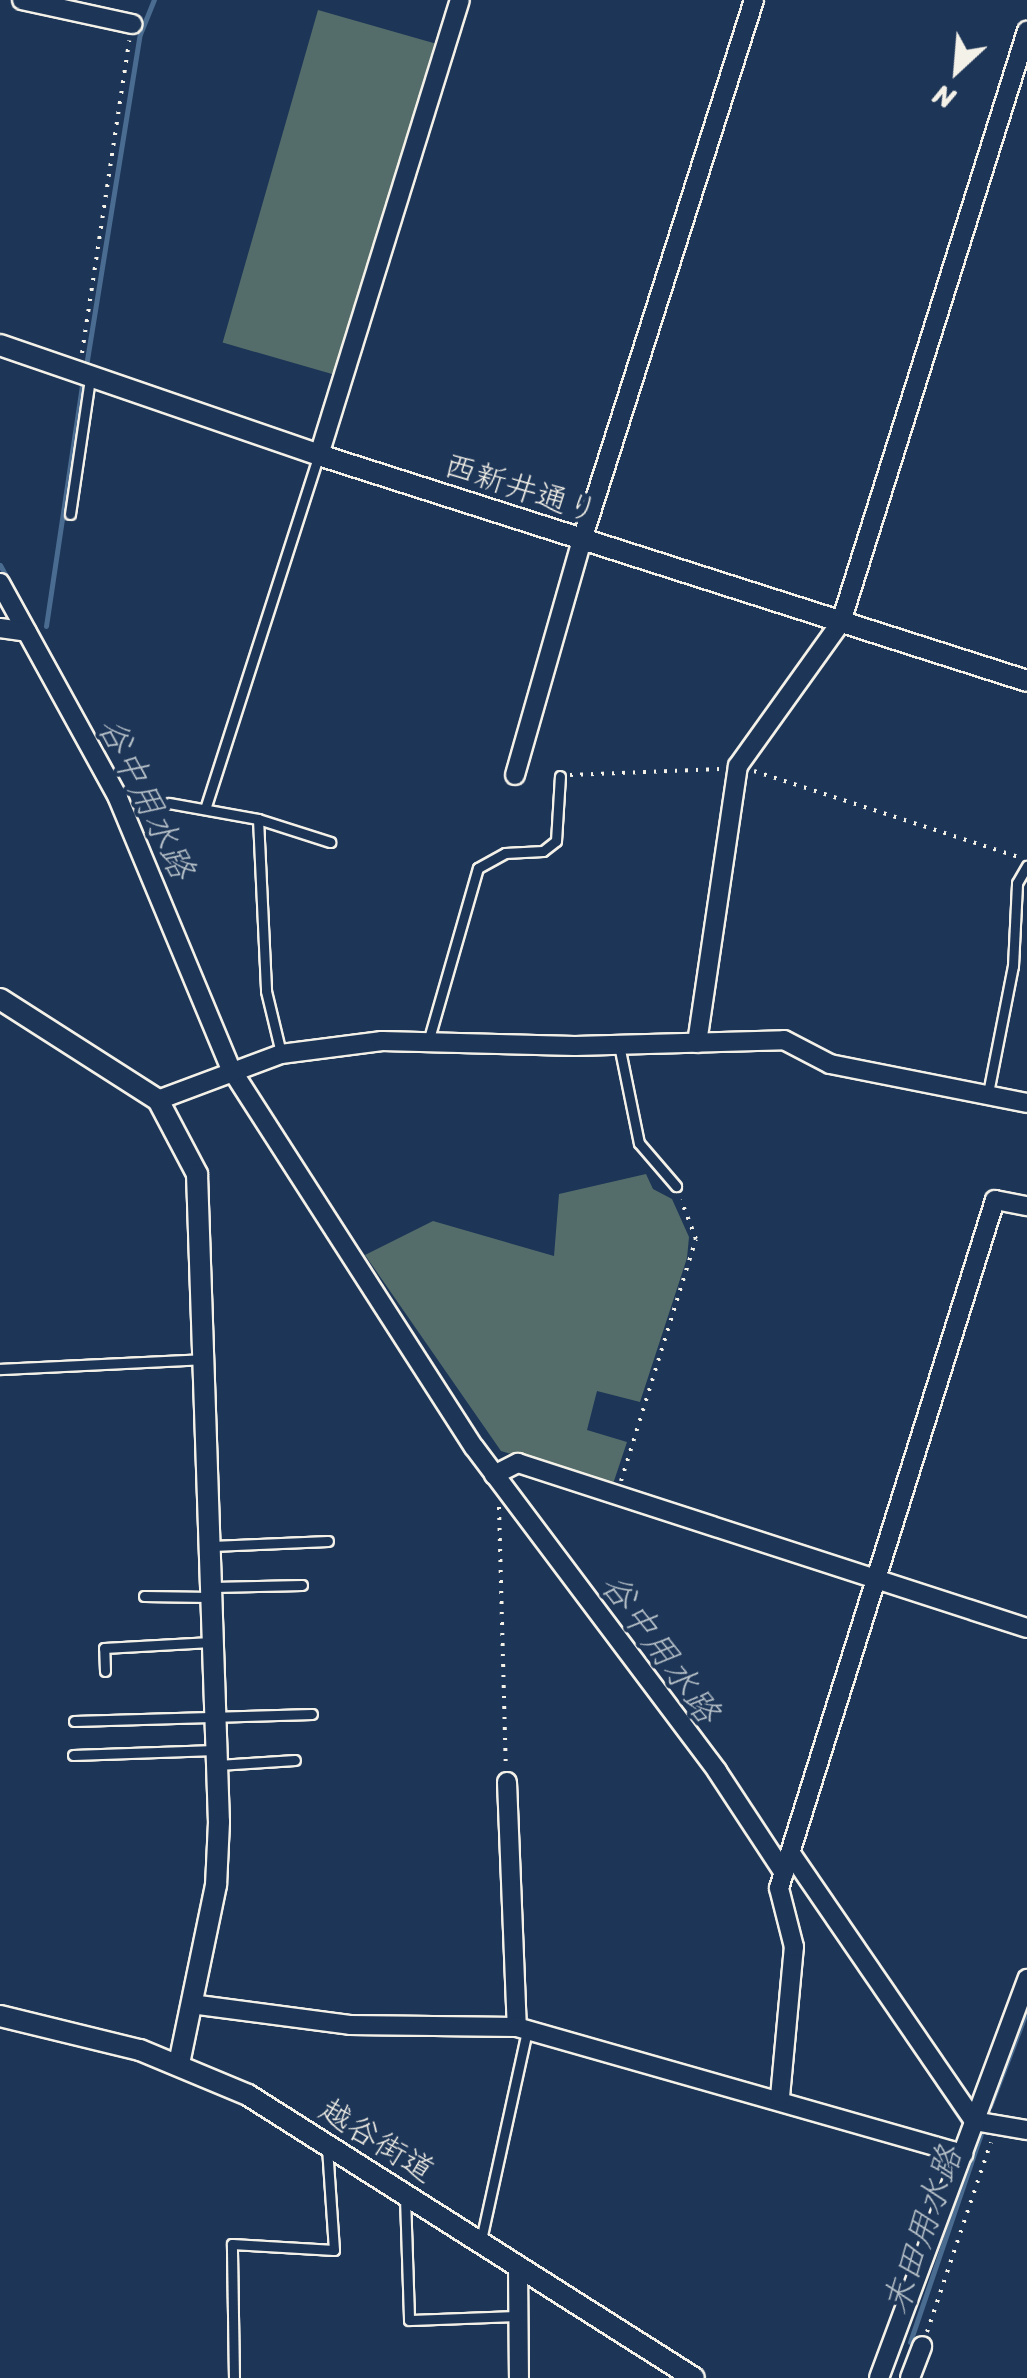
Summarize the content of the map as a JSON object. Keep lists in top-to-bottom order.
{
  "streets": {
    "street": ["西新井通り", "越谷街道"]
  },
  "water": ["谷中用水路", "末田用水路"],
  "north": "bottom left"
}
